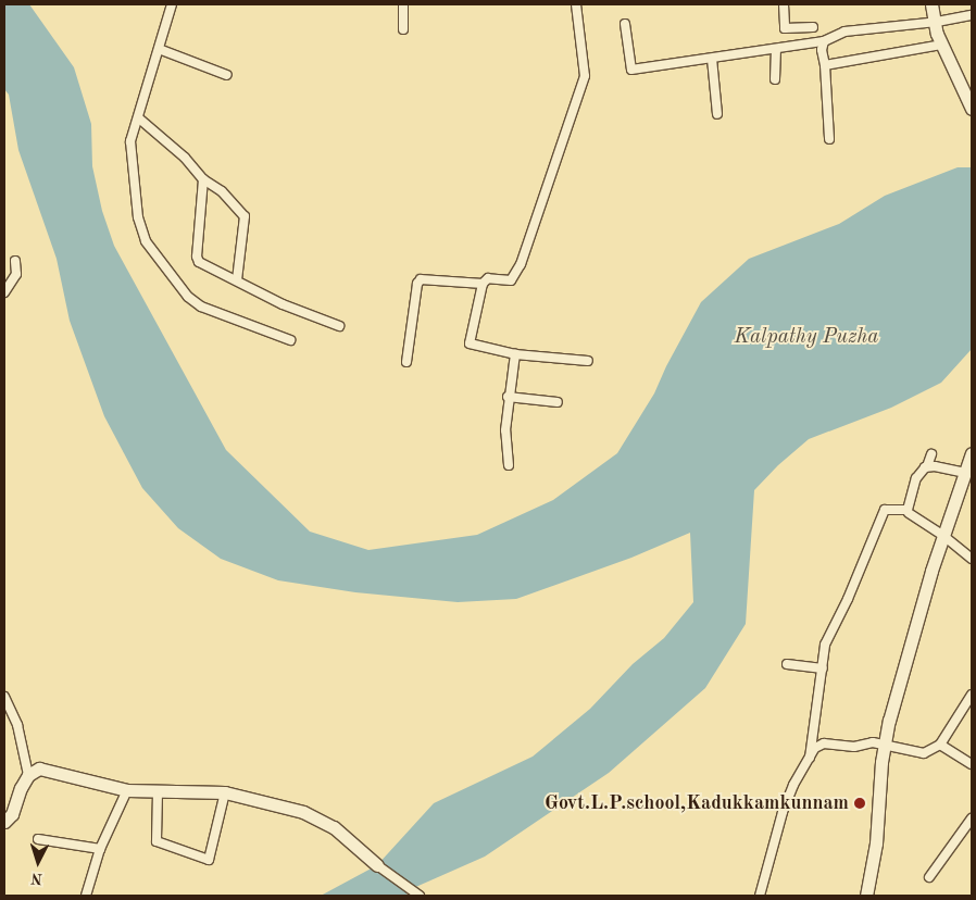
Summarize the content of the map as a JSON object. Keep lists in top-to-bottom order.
{
  "water": ["Kalpathy Puzha"],
  "places": ["Govt.L.P.school,Kadukkamkunnam"],
  "north": "bottom"
}
